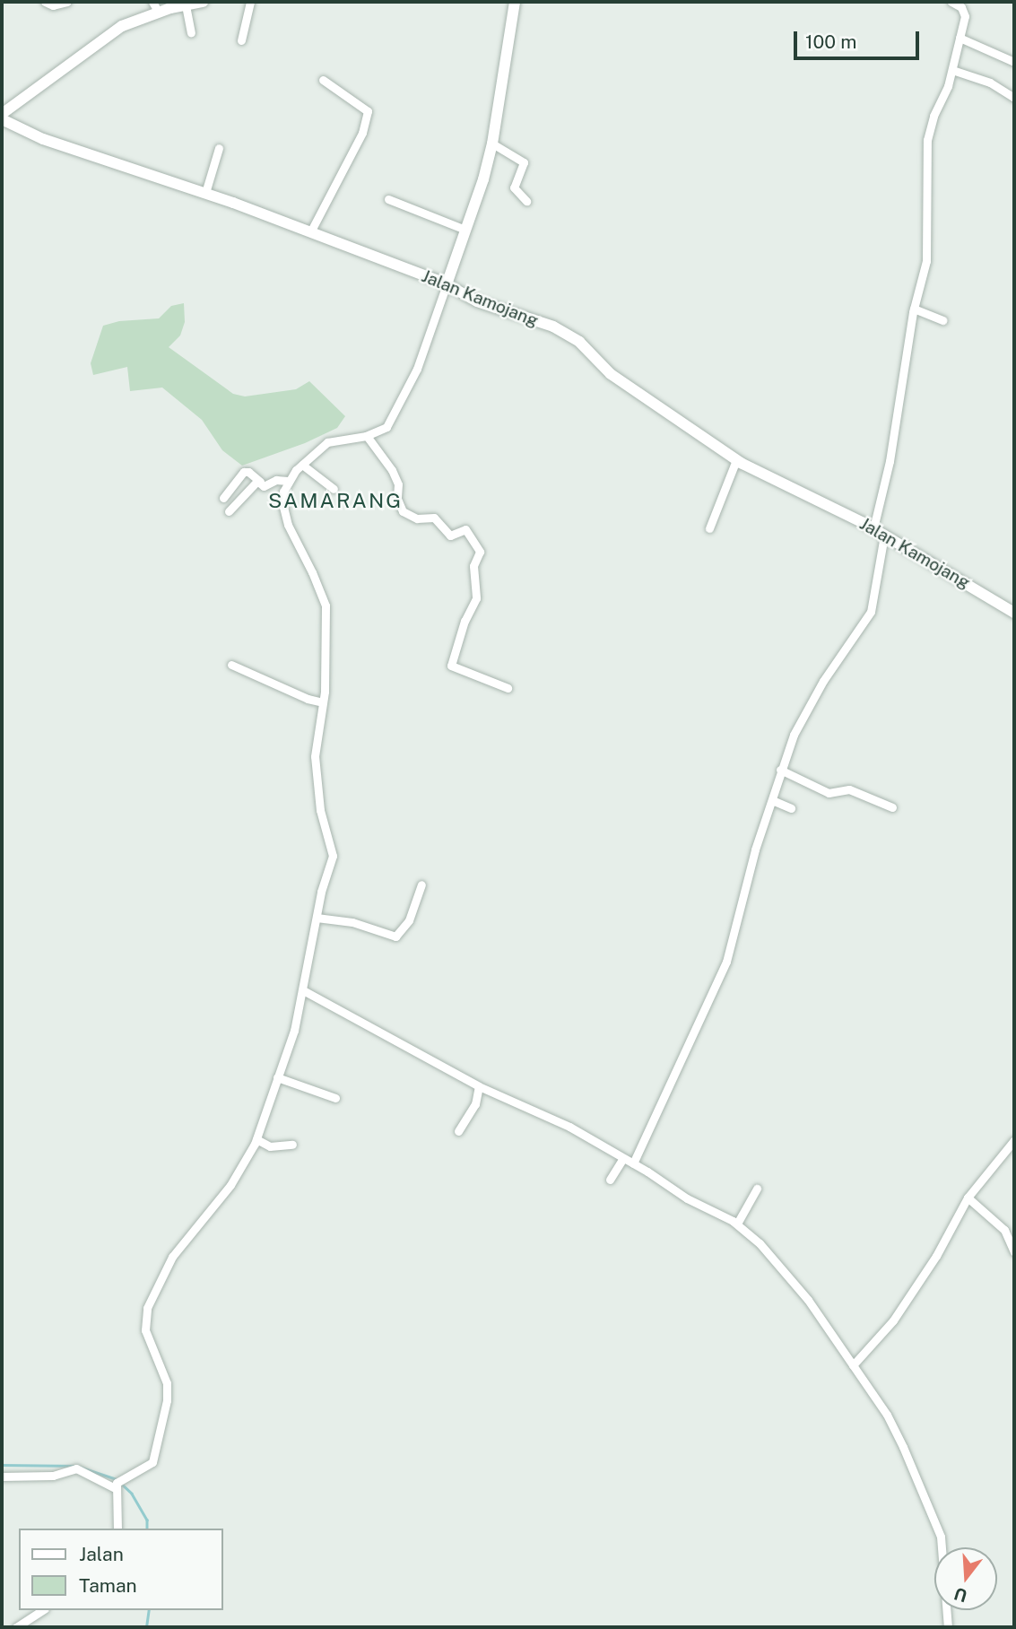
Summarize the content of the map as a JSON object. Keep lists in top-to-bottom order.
{
  "streets": {
    "main road": ["Jalan Kamojang"]
  },
  "districts": ["SAMARANG"],
  "legend": ["Jalan", "Taman"],
  "scale_bar": "100 m",
  "north": "bottom"
}
